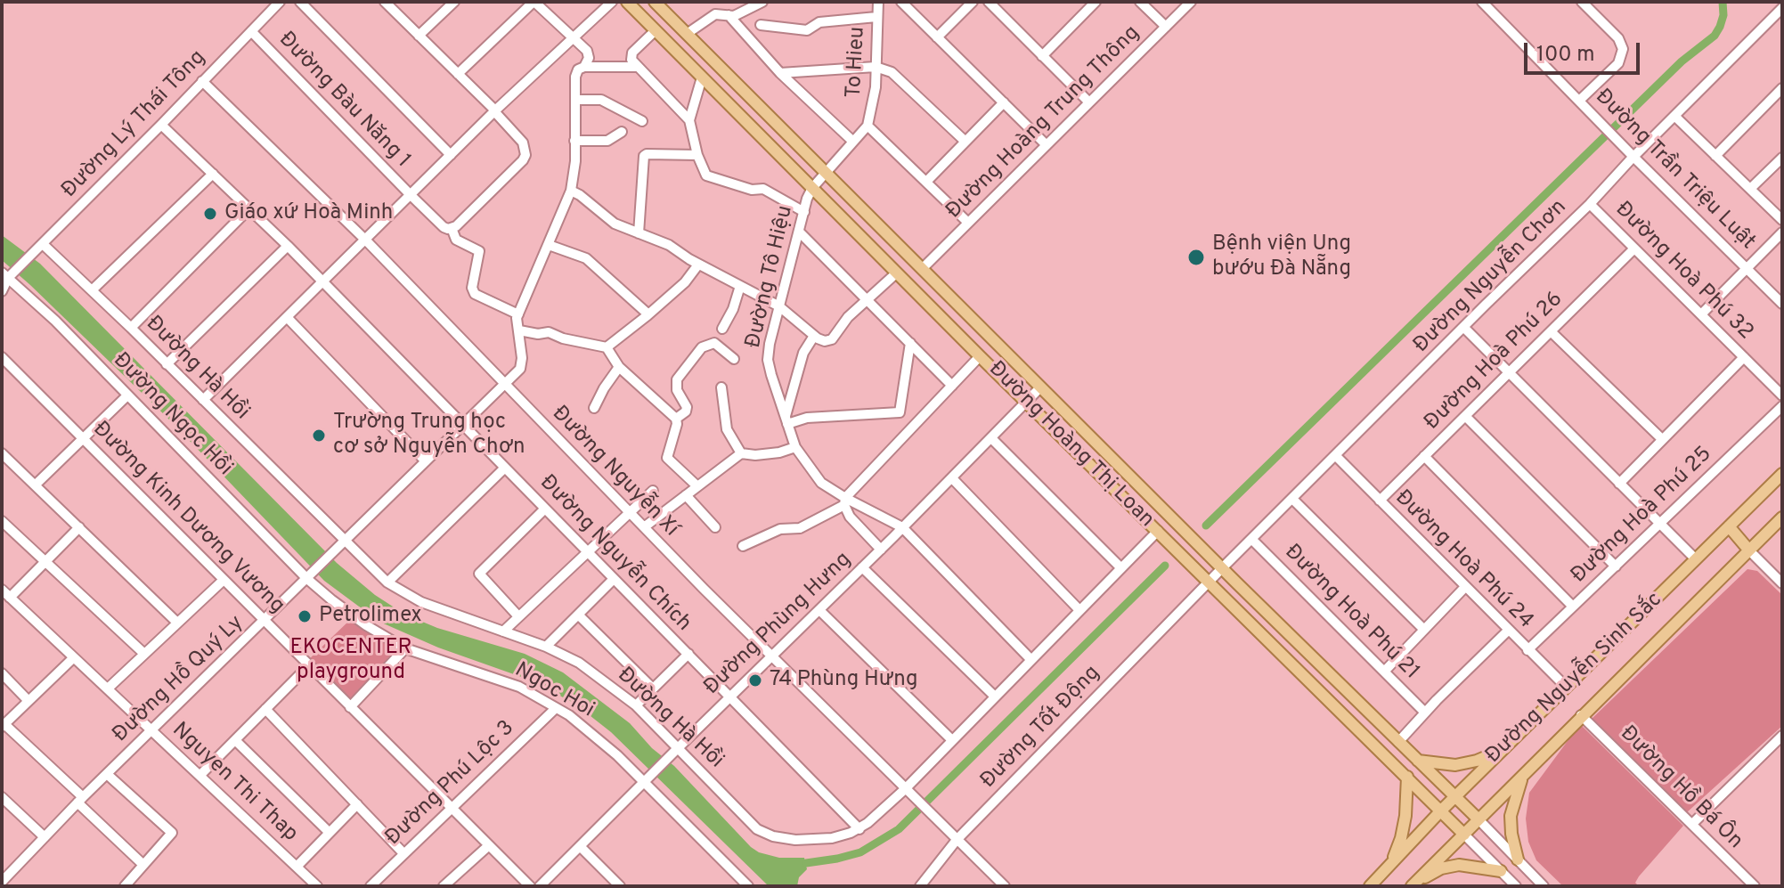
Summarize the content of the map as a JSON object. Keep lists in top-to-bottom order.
{
  "streets": {
    "main road": ["Đường Hoàng Thị Loan", "Đường Nguyễn Sinh Sắc"],
    "street": [
      "To Hieu",
      "Đường Bàu Năng 1",
      "Đường Hoàng Trung Thông",
      "Đường Lý Thái Tông",
      "Đường Trần Triệu Luật",
      "Đường Hoà Phú 32",
      "Đường Tô Hiệu",
      "Đường Nguyễn Chơn",
      "Đường Hoà Phú 26",
      "Đường Hà Hồi",
      "Đường Ngọc Hồi",
      "Đường Nguyễn Xí",
      "Đường Hoà Phú 25",
      "Đường Kinh Dương Vương",
      "Đường Nguyễn Chích",
      "Đường Hoà Phú 24",
      "Đường Hoà Phú 21",
      "Đường Phùng Hưng",
      "Đường Hồ Quý Ly",
      "Ngoc Hoi",
      "Đường Tốt Động",
      "Nguyen Thi Thap",
      "Đường Phú Lộc 3",
      "Đường Hồ Bá Ôn"
    ]
  },
  "crossings": [
    ["To Hieu", "Đường Tô Hiệu"],
    ["To Hieu", "Đường Hoàng Thị Loan"],
    ["Đường Bàu Năng 1", "Đường Lý Thái Tông"],
    ["Đường Bàu Năng 1", "Đường Hồ Quý Ly"],
    ["Đường Hoàng Trung Thông", "Đường Hoàng Thị Loan"],
    ["Đường Lý Thái Tông", "Đường Hà Hồi"],
    ["Đường Lý Thái Tông", "Đường Ngọc Hồi"],
    ["Đường Lý Thái Tông", "Đường Nguyễn Xí"],
    ["Đường Lý Thái Tông", "Đường Nguyễn Chích"],
    ["Đường Trần Triệu Luật", "Đường Nguyễn Chơn"],
    ["Đường Hoà Phú 32", "Đường Nguyễn Chơn"],
    ["Đường Hoà Phú 32", "Đường Hoà Phú 26"],
    ["Đường Tô Hiệu", "Đường Hà Hồi"],
    ["Đường Tô Hiệu", "Đường Hoàng Thị Loan"],
    ["Đường Tô Hiệu", "Đường Phùng Hưng"],
    ["Đường Nguyễn Chơn", "Đường Hoàng Thị Loan"],
    ["Đường Nguyễn Chơn", "Đường Hoà Phú 24"],
    ["Đường Nguyễn Chơn", "Đường Hoà Phú 21"],
    ["Đường Nguyễn Chơn", "Đường Tốt Động"],
    ["Đường Hoà Phú 26", "Đường Hoà Phú 24"],
    ["Đường Hà Hồi", "Đường Hoàng Thị Loan"],
    ["Đường Hà Hồi", "Đường Nguyễn Xí"],
    ["Đường Hà Hồi", "Đường Nguyễn Chích"],
    ["Đường Hà Hồi", "Đường Phùng Hưng"],
    ["Đường Hà Hồi", "Đường Hồ Quý Ly"],
    ["Đường Ngọc Hồi", "Đường Hồ Quý Ly"],
    ["Đường Ngọc Hồi", "Ngoc Hoi"],
    ["Đường Hoàng Thị Loan", "Đường Phùng Hưng"],
    ["Đường Hoàng Thị Loan", "Đường Nguyễn Sinh Sắc"],
    ["Đường Hoàng Thị Loan", "Đường Tốt Động"],
    ["Đường Nguyễn Xí", "Đường Phùng Hưng"],
    ["Đường Nguyễn Xí", "Đường Hồ Quý Ly"],
    ["Đường Nguyễn Xí", "Đường Tốt Động"],
    ["Đường Hoà Phú 25", "Đường Hoà Phú 24"],
    ["Đường Kinh Dương Vương", "Đường Hồ Quý Ly"],
    ["Đường Kinh Dương Vương", "Đường Phú Lộc 3"],
    ["Đường Nguyễn Chích", "Đường Phùng Hưng"],
    ["Đường Nguyễn Chích", "Đường Hồ Quý Ly"],
    ["Đường Hoà Phú 24", "Đường Nguyễn Sinh Sắc"],
    ["Đường Phùng Hưng", "Ngoc Hoi"],
    ["Đường Nguyễn Sinh Sắc", "Đường Hồ Bá Ôn"],
    ["Đường Hồ Quý Ly", "Ngoc Hoi"],
    ["Đường Hồ Quý Ly", "Nguyen Thi Thap"],
    ["Ngoc Hoi", "Đường Phú Lộc 3"]
  ],
  "parks": ["EKOCENTER playground"],
  "places": [
    "Giáo xứ Hoà Minh",
    "Bệnh viện Ung bướu Đà Nẵng",
    "Trường Trung học cơ sở Nguyễn Chơn",
    "Petrolimex",
    "74 Phùng Hưng"
  ],
  "scale_bar": "100 m"
}
